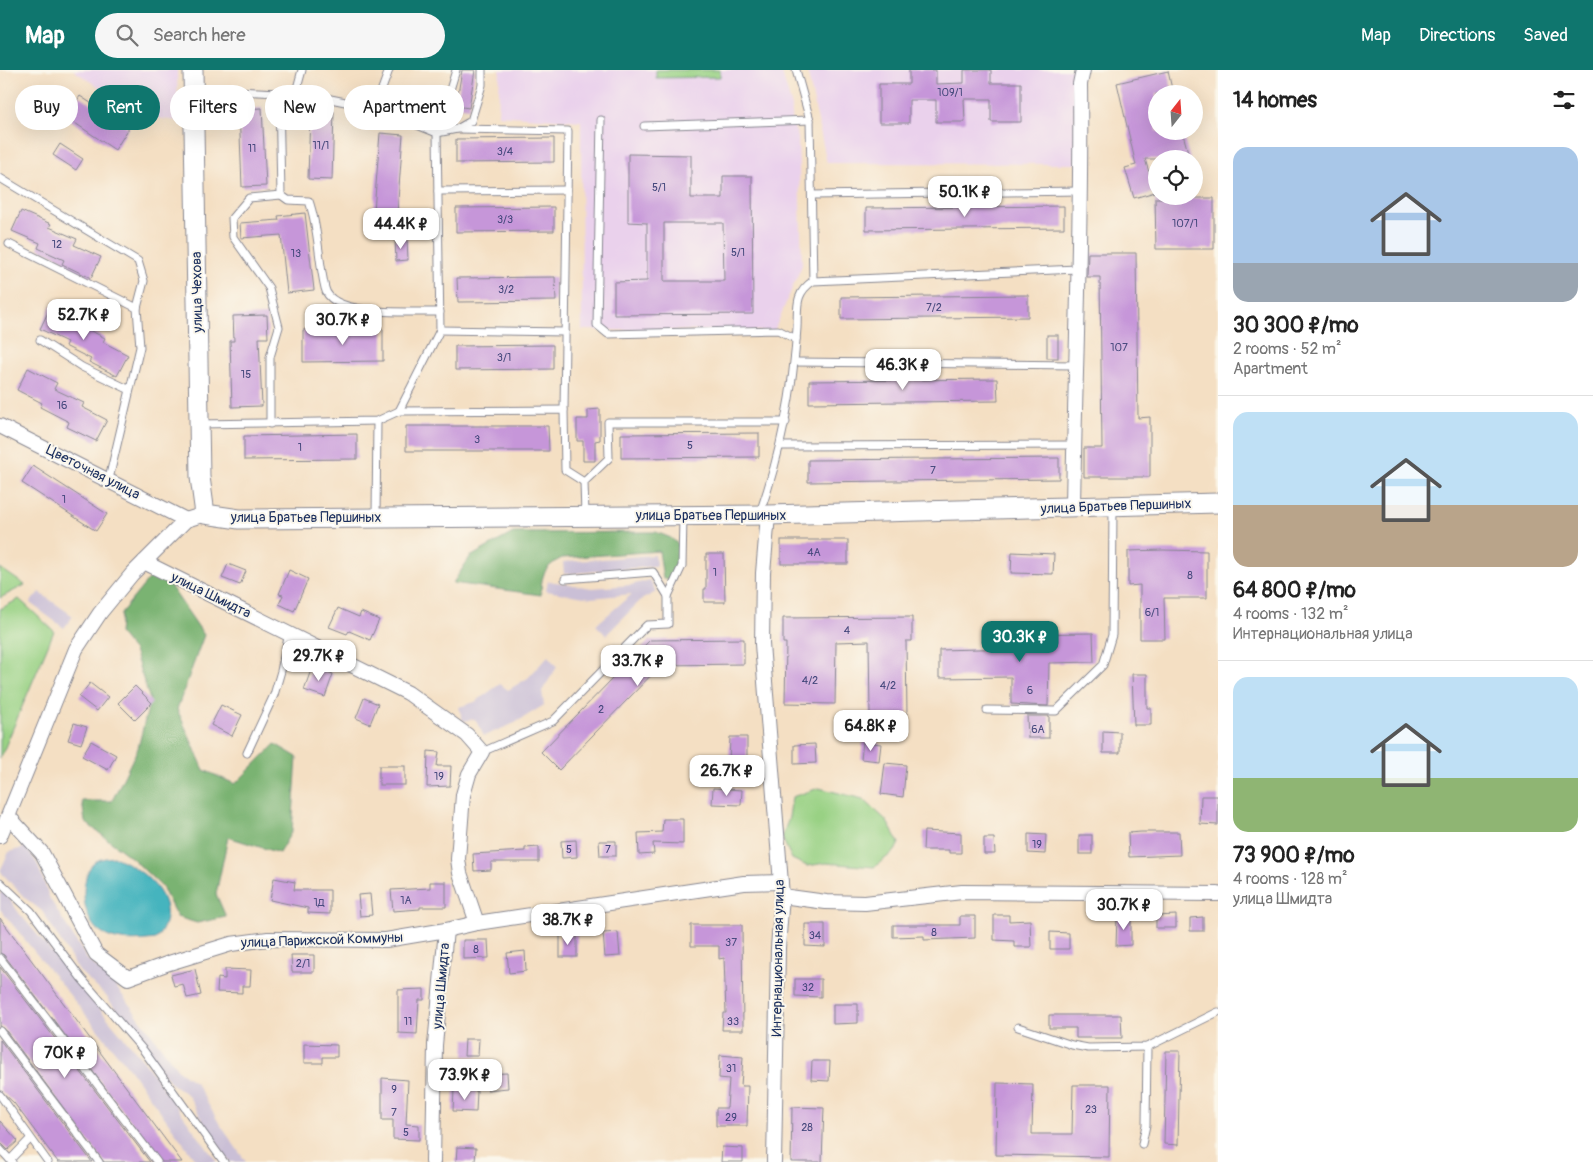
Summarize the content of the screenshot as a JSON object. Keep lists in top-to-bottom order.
{
  "streets": {
    "street": [
      "улица Чехова",
      "Цветочная улица",
      "улица Братьев Першиных",
      "улица Шмидта",
      "улица Парижской Коммуны",
      "Интернациональная улица"
    ]
  },
  "crossings": [
    ["улица Чехова", "улица Братьев Першиных"],
    ["улица Братьев Першиных", "Интернациональная улица"],
    ["улица Шмидта", "улица Парижской Коммуны"],
    ["улица Парижской Коммуны", "Интернациональная улица"]
  ],
  "house_numbers": [
    "109/1",
    "11/1",
    "11",
    "3/4",
    "5/1",
    "3/3",
    "107/1",
    "12",
    "5/1",
    "13",
    "3/2",
    "7/2",
    "107",
    "3/1",
    "15",
    "16",
    "3",
    "5",
    "1",
    "7",
    "1",
    "4А",
    "1",
    "8",
    "6/1",
    "4",
    "4/2",
    "4/2",
    "6",
    "2",
    "6А",
    "19",
    "19",
    "5",
    "7",
    "1А",
    "1Д",
    "8",
    "34",
    "37",
    "8",
    "2/1",
    "32",
    "11",
    "33",
    "31",
    "9",
    "23",
    "7",
    "29",
    "28",
    "5"
  ],
  "north": "top",
  "page": {
    "header": "Map",
    "search": "Search here",
    "nav": ["Map", "Directions", "Saved"],
    "heading": "14 homes",
    "chip": [
      "Buy",
      "Rent",
      "Filters",
      "New",
      "Apartment"
    ],
    "list": [
      {
        "name": "30 300 ₽/mo",
        "note": "2 rooms · 52 m² · Apartment"
      },
      {
        "name": "64 800 ₽/mo",
        "note": "4 rooms · 132 m² · Интернациональная улица"
      },
      {
        "name": "73 900 ₽/mo",
        "note": "4 rooms · 128 m² · улица Шмидта"
      }
    ],
    "price": [
      "50.1K ₽",
      "44.4K ₽",
      "52.7K ₽",
      "30.7K ₽",
      "46.3K ₽",
      "30.3K ₽",
      "29.7K ₽",
      "33.7K ₽",
      "64.8K ₽",
      "26.7K ₽",
      "30.7K ₽",
      "38.7K ₽",
      "70K ₽",
      "73.9K ₽"
    ]
  }
}
